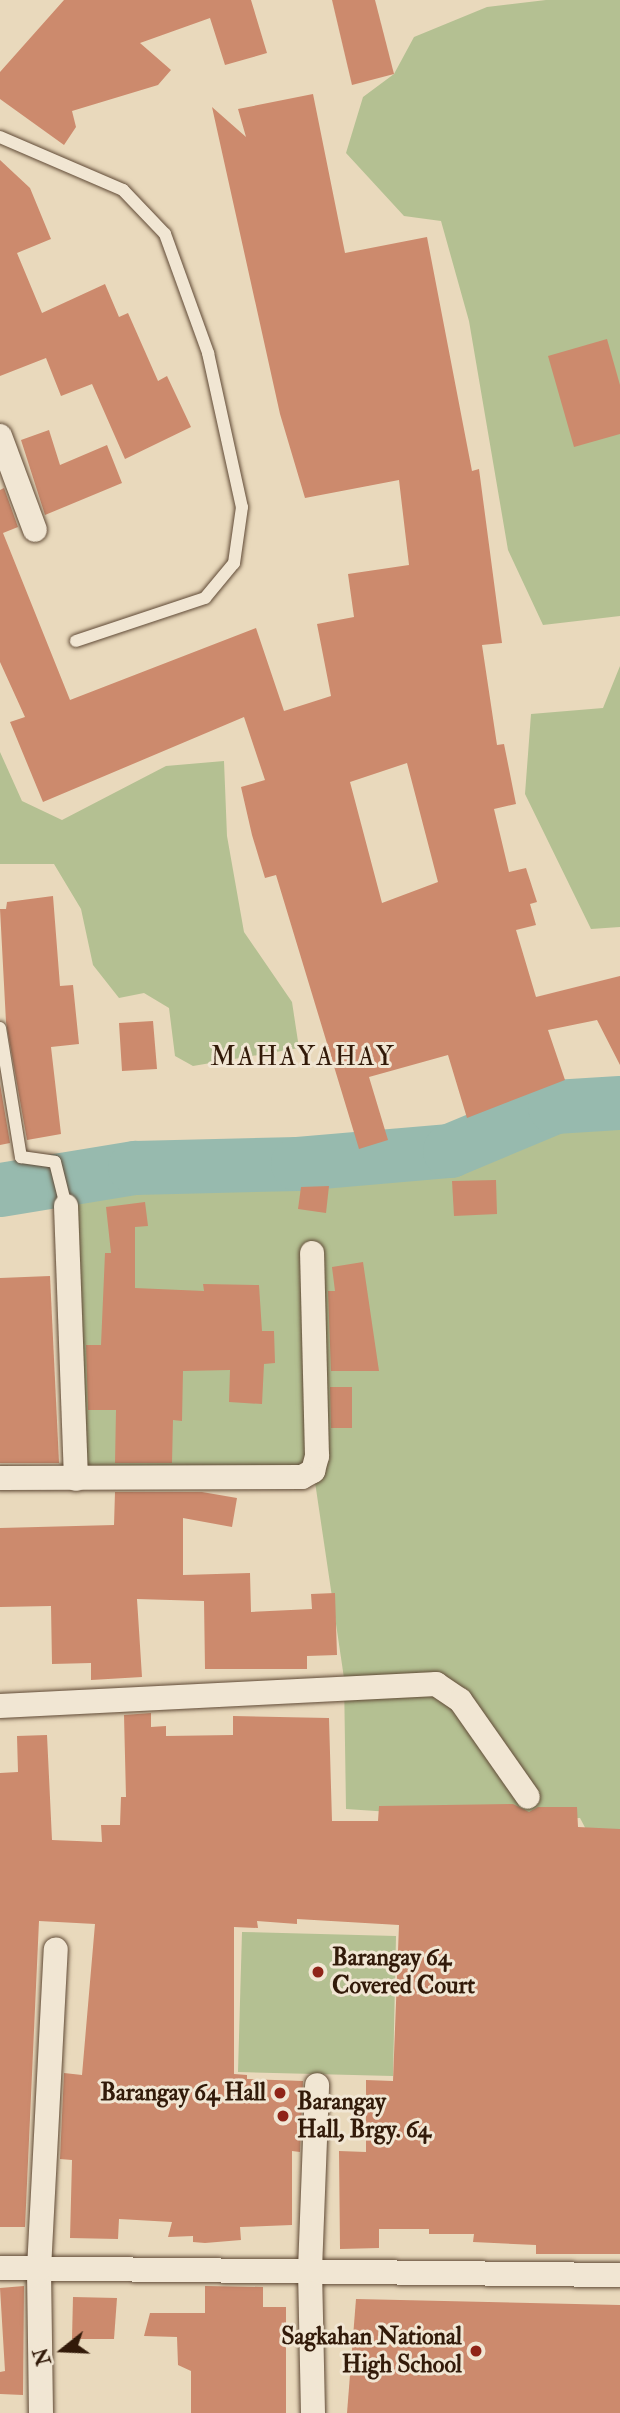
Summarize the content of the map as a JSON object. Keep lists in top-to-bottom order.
{
  "districts": ["MAHAYAHAY"],
  "places": [
    "Barangay 64 Covered Court",
    "Barangay 64 Hall",
    "Barangay Hall, Brgy. 64",
    "Sagkahan National High School"
  ],
  "north": "left"
}
